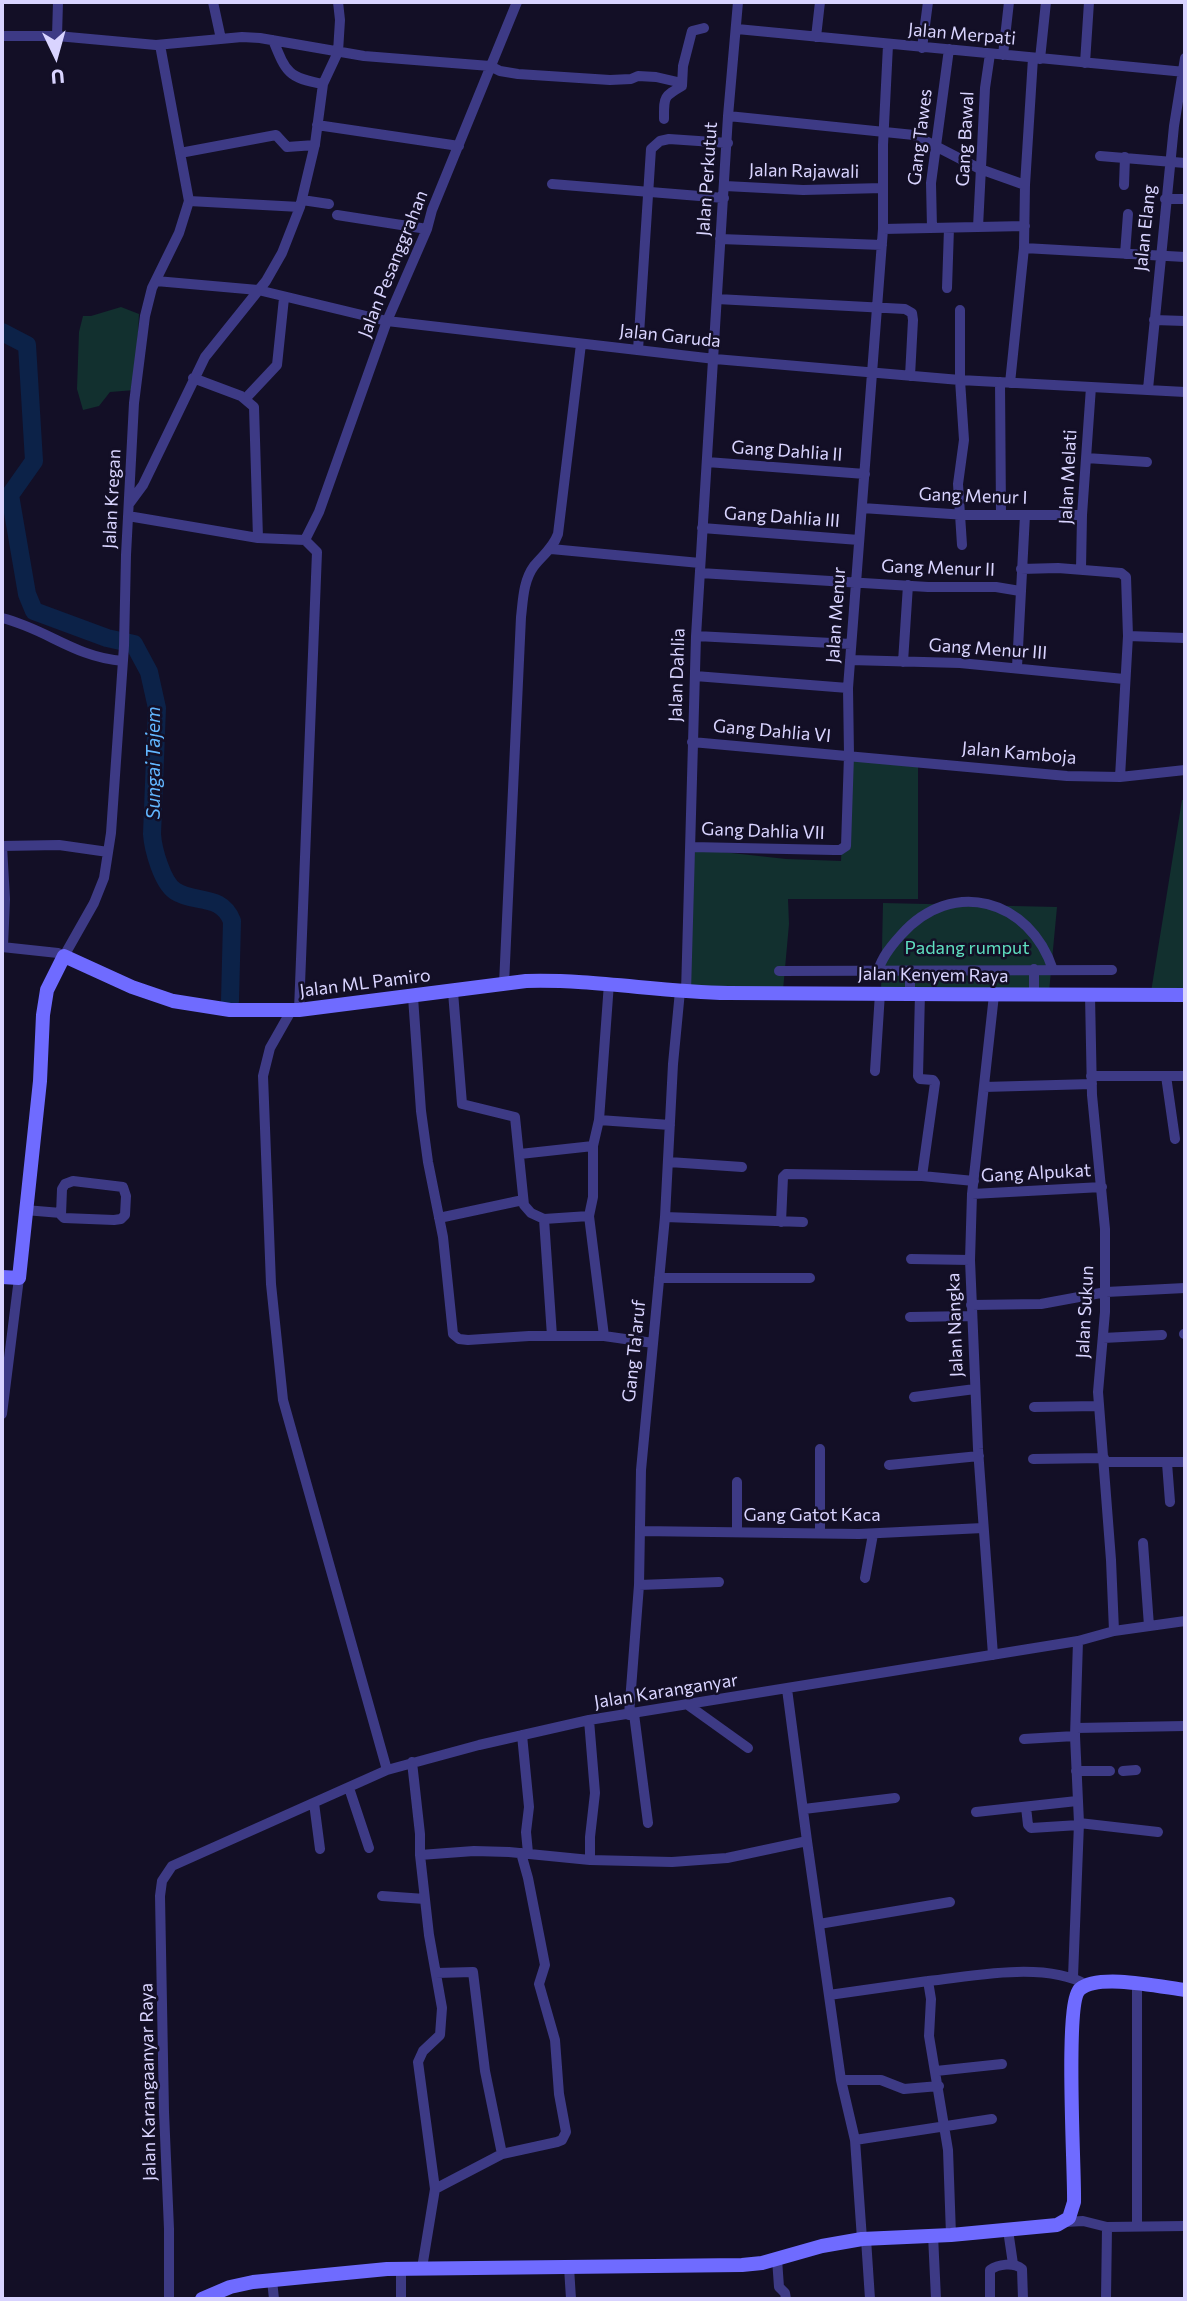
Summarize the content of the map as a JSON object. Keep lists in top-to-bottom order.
{
  "streets": {
    "street": [
      "Jalan Merpati",
      "Gang Tawes",
      "Gang Bawal",
      "Jalan Rajawali",
      "Jalan Perkutut",
      "Jalan Elang",
      "Jalan Pesanggrahan",
      "Jalan Garuda",
      "Gang Dahlia II",
      "Jalan Melati",
      "Gang Menur I",
      "Jalan Kregan",
      "Gang Dahlia III",
      "Gang Menur II",
      "Jalan Menur",
      "Gang Menur III",
      "Jalan Dahlia",
      "Gang Dahlia VI",
      "Jalan Kamboja",
      "Gang Dahlia VII",
      "Jalan Kenyem Raya",
      "Jalan ML Pamiro",
      "Gang Alpukat",
      "Jalan Sukun",
      "Jalan Nangka",
      "Gang Ta'aruf",
      "Gang Gatot Kaca",
      "Jalan Karanganyar",
      "Jalan Karangaanyar Raya"
    ]
  },
  "crossings": [
    ["Jalan Merpati", "Gang Tawes"],
    ["Jalan Merpati", "Gang Bawal"],
    ["Jalan Merpati", "Jalan Perkutut"],
    ["Jalan Merpati", "Jalan Elang"],
    ["Jalan Merpati", "Jalan Menur"],
    ["Jalan Rajawali", "Jalan Perkutut"],
    ["Jalan Rajawali", "Jalan Menur"],
    ["Jalan Perkutut", "Jalan Garuda"],
    ["Jalan Perkutut", "Jalan Dahlia"],
    ["Jalan Elang", "Jalan Garuda"],
    ["Jalan Pesanggrahan", "Jalan Garuda"],
    ["Jalan Garuda", "Jalan Melati"],
    ["Jalan Garuda", "Jalan Kregan"],
    ["Jalan Garuda", "Jalan Menur"],
    ["Jalan Garuda", "Jalan Dahlia"],
    ["Gang Dahlia II", "Jalan Menur"],
    ["Gang Dahlia II", "Jalan Dahlia"],
    ["Jalan Melati", "Gang Menur I"],
    ["Gang Menur I", "Jalan Menur"],
    ["Jalan Kregan", "Jalan ML Pamiro"],
    ["Gang Dahlia III", "Jalan Menur"],
    ["Gang Dahlia III", "Jalan Dahlia"],
    ["Gang Menur II", "Jalan Menur"],
    ["Gang Menur II", "Jalan Dahlia"],
    ["Jalan Menur", "Gang Menur III"],
    ["Jalan Menur", "Gang Dahlia VI"],
    ["Jalan Menur", "Jalan Kamboja"],
    ["Jalan Menur", "Gang Dahlia VII"],
    ["Jalan Dahlia", "Gang Dahlia VI"],
    ["Jalan Dahlia", "Gang Dahlia VII"],
    ["Jalan Dahlia", "Jalan Kenyem Raya"],
    ["Jalan Dahlia", "Jalan ML Pamiro"],
    ["Jalan Dahlia", "Gang Ta'aruf"],
    ["Gang Dahlia VI", "Jalan Kamboja"],
    ["Jalan Kenyem Raya", "Jalan ML Pamiro"],
    ["Jalan Kenyem Raya", "Jalan Sukun"],
    ["Jalan Kenyem Raya", "Jalan Nangka"],
    ["Jalan Kenyem Raya", "Gang Ta'aruf"],
    ["Jalan ML Pamiro", "Gang Ta'aruf"],
    ["Gang Alpukat", "Jalan Sukun"],
    ["Gang Alpukat", "Jalan Nangka"],
    ["Jalan Sukun", "Jalan Karanganyar"],
    ["Jalan Nangka", "Gang Gatot Kaca"],
    ["Jalan Nangka", "Jalan Karanganyar"],
    ["Gang Ta'aruf", "Gang Gatot Kaca"],
    ["Gang Ta'aruf", "Jalan Karanganyar"],
    ["Jalan Karanganyar", "Jalan Karangaanyar Raya"]
  ],
  "water": ["Sungai Tajem"],
  "parks": ["Padang rumput"],
  "north": "bottom"
}
